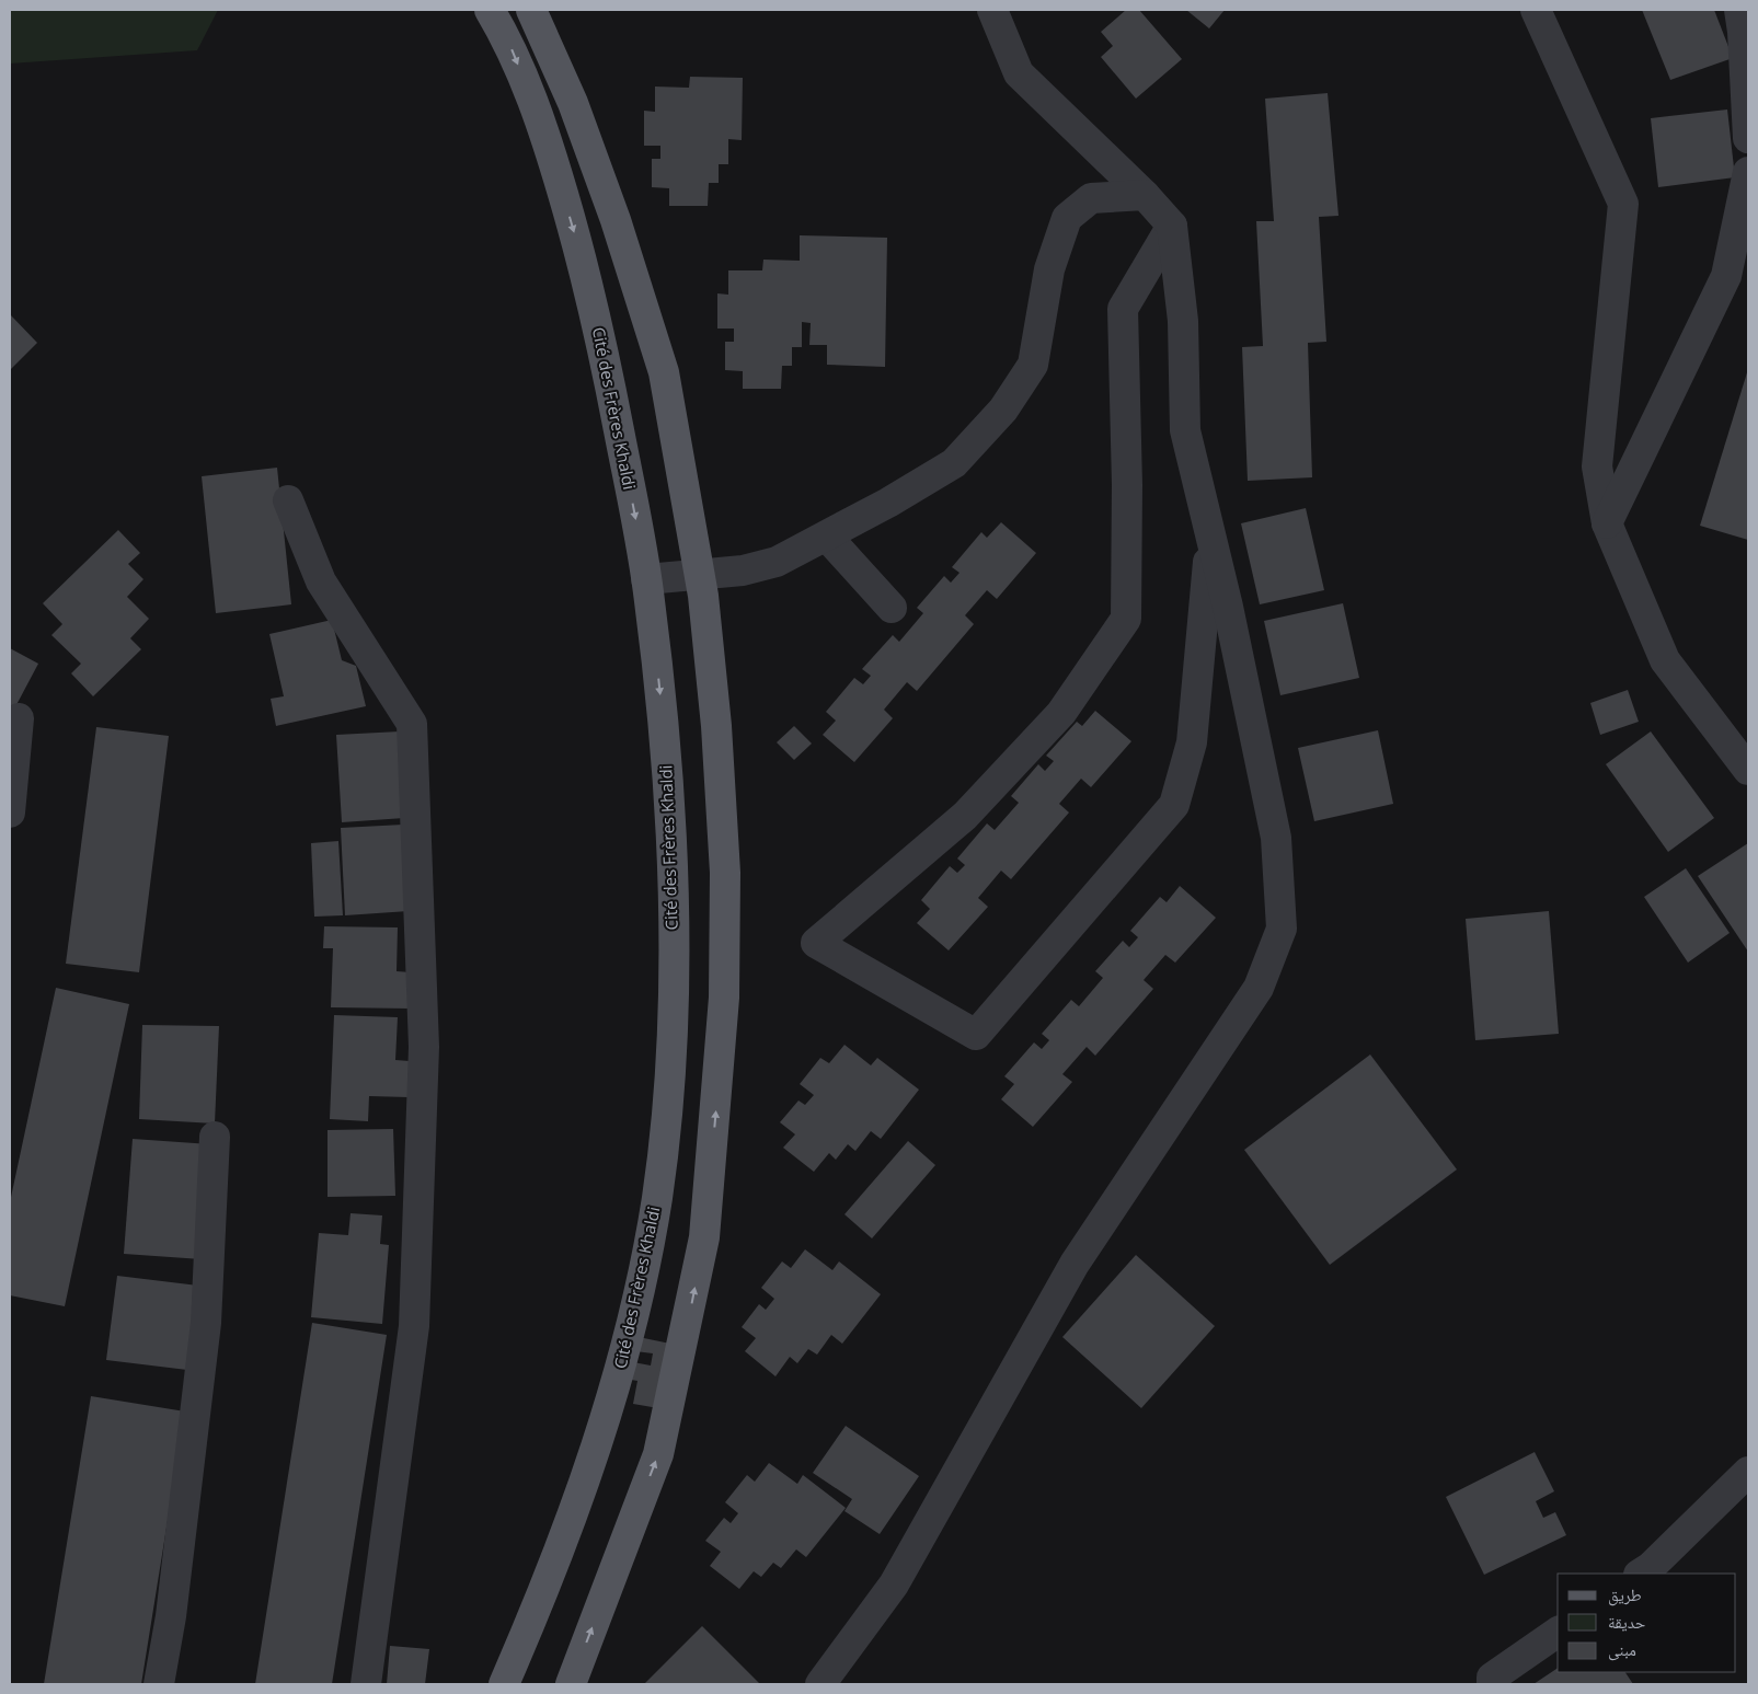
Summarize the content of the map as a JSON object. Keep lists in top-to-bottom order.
{
  "streets": {
    "main road": ["Cité des Frères Khaldi"]
  },
  "legend": ["طريق", "حديقة", "مبنى"]
}
